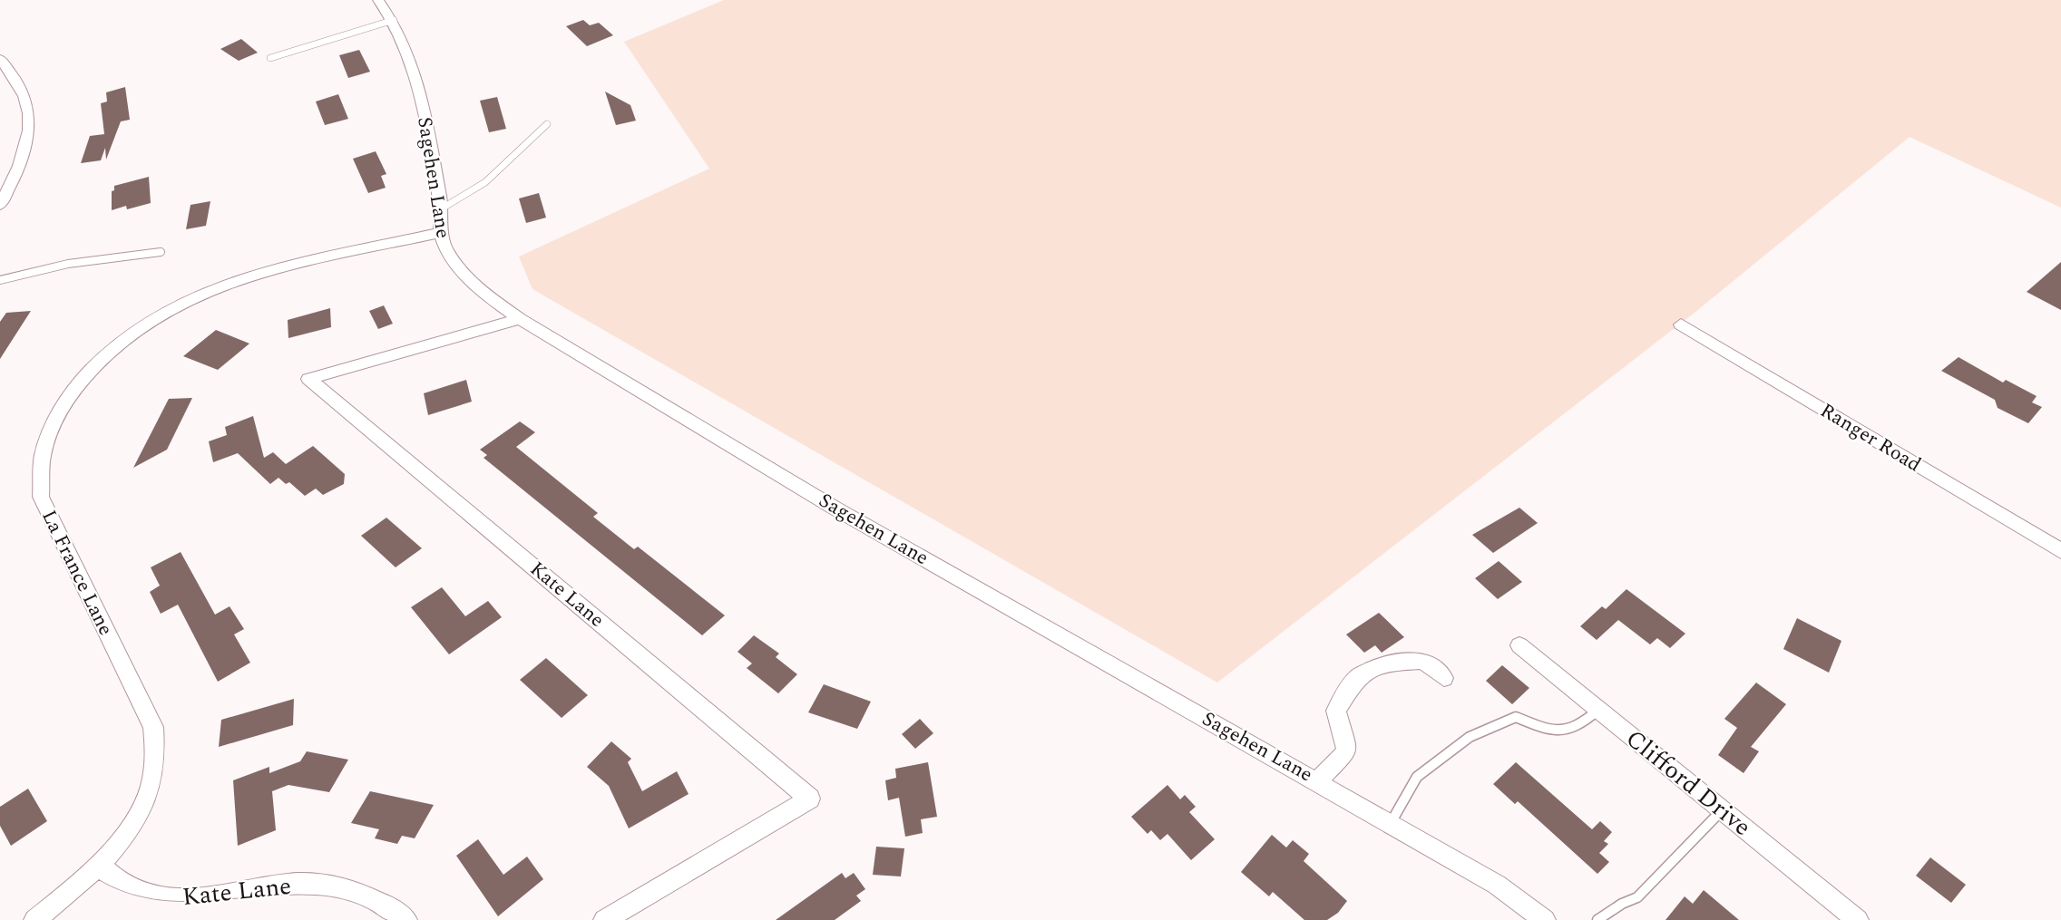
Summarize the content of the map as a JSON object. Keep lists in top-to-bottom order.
{
  "streets": {
    "street": [
      "Sagehen Lane",
      "Ranger Road",
      "La France Lane",
      "Kate Lane",
      "Clifford Drive"
    ]
  },
  "crossings": [
    ["Sagehen Lane", "La France Lane"],
    ["Sagehen Lane", "Kate Lane"],
    ["La France Lane", "Kate Lane"]
  ]
}
